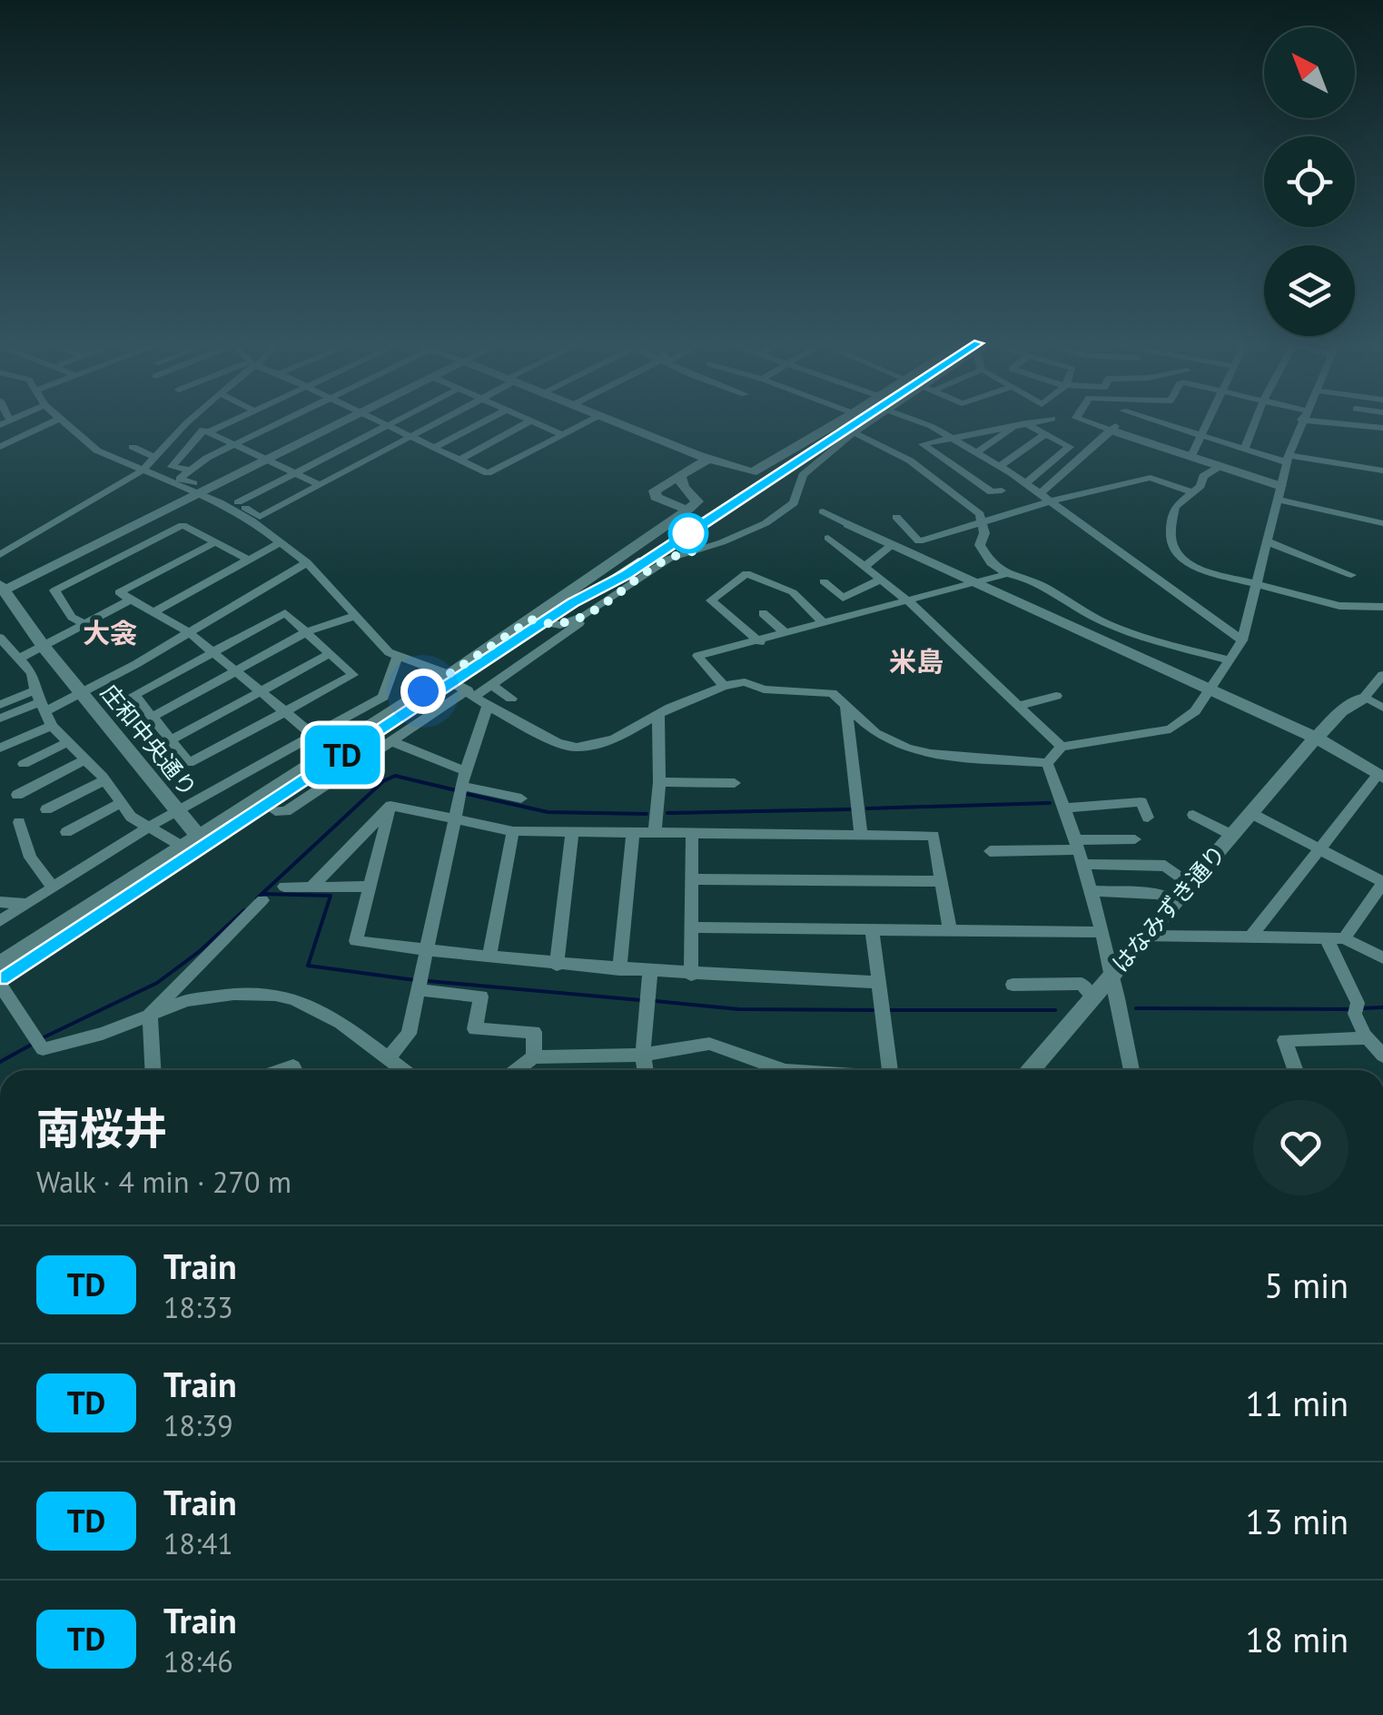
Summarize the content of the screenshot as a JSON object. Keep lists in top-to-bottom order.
{
  "streets": {
    "street": ["庄和中央通り", "はなみずき通り"]
  },
  "districts": ["大衾", "米島"],
  "north": "top left",
  "page": {
    "on_map": "TD",
    "heading": ["南桜井", "Walk · 4 min · 270 m"],
    "list": [
      {
        "mark": "TD",
        "name": "Train",
        "note": "18:33",
        "value": "5 min"
      },
      {
        "mark": "TD",
        "name": "Train",
        "note": "18:39",
        "value": "11 min"
      },
      {
        "mark": "TD",
        "name": "Train",
        "note": "18:41",
        "value": "13 min"
      },
      {
        "mark": "TD",
        "name": "Train",
        "note": "18:46",
        "value": "18 min"
      }
    ]
  }
}
